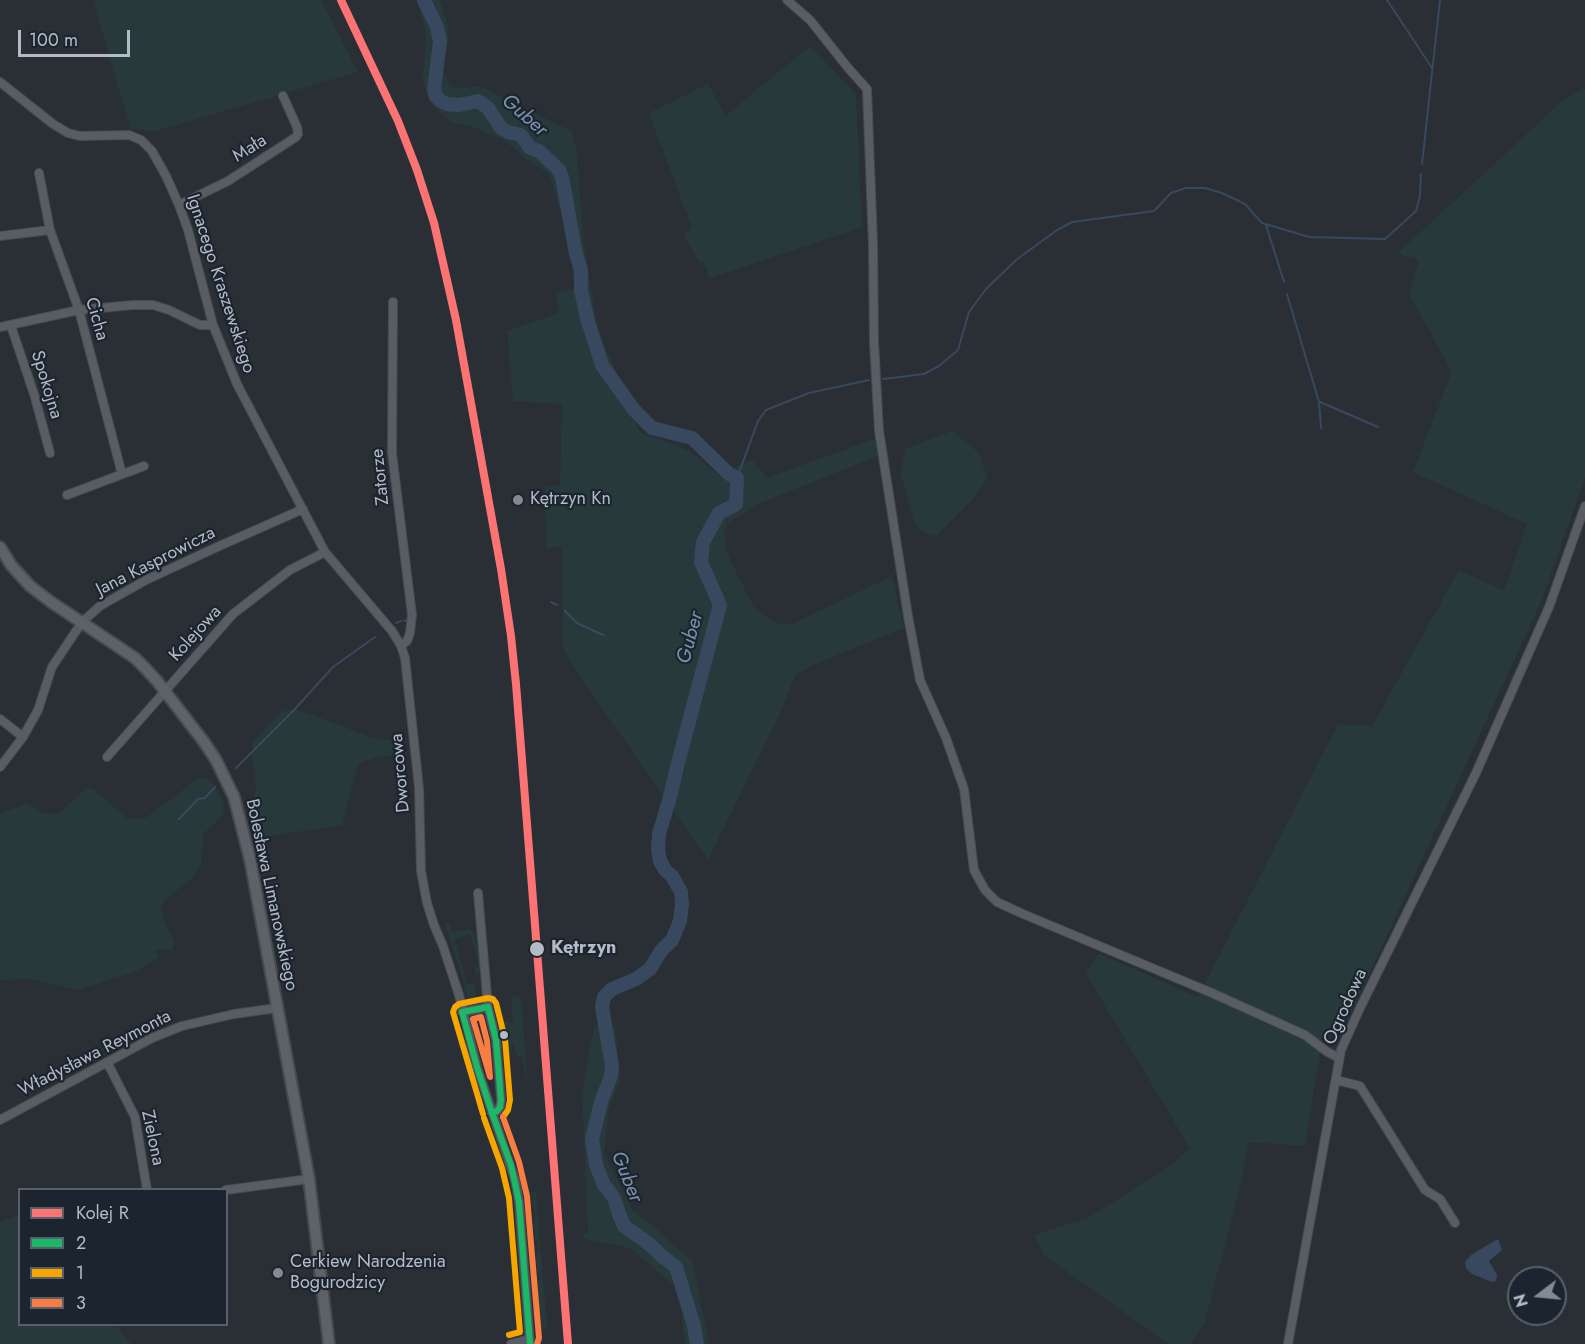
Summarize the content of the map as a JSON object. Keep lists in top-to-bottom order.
{
  "streets": {
    "street": [
      "Mała",
      "Ignacego Kraszewskiego",
      "Cicha",
      "Spokojna",
      "Zatorze",
      "Jana Kasprowicza",
      "Kolejowa",
      "Dworcowa",
      "Bolesława Limanowskiego",
      "Ogrodowa",
      "Władysława Reymonta",
      "Zielona"
    ]
  },
  "crossings": [
    ["Mała", "Ignacego Kraszewskiego"],
    ["Ignacego Kraszewskiego", "Jana Kasprowicza"],
    ["Ignacego Kraszewskiego", "Kolejowa"],
    ["Ignacego Kraszewskiego", "Dworcowa"],
    ["Zatorze", "Dworcowa"],
    ["Jana Kasprowicza", "Bolesława Limanowskiego"],
    ["Kolejowa", "Dworcowa"],
    ["Kolejowa", "Bolesława Limanowskiego"],
    ["Bolesława Limanowskiego", "Władysława Reymonta"],
    ["Władysława Reymonta", "Zielona"]
  ],
  "water": ["Guber"],
  "places": ["Kętrzyn Kn", "Kętrzyn", "Cerkiew Narodzenia Bogurodzicy"],
  "lines": [
    "rail line R",
    "transit line 1",
    "transit line 2",
    "transit line 3"
  ],
  "legend": [
    "Kolej R",
    "2",
    "1",
    "3"
  ],
  "scale_bar": "100 m",
  "north": "left"
}
